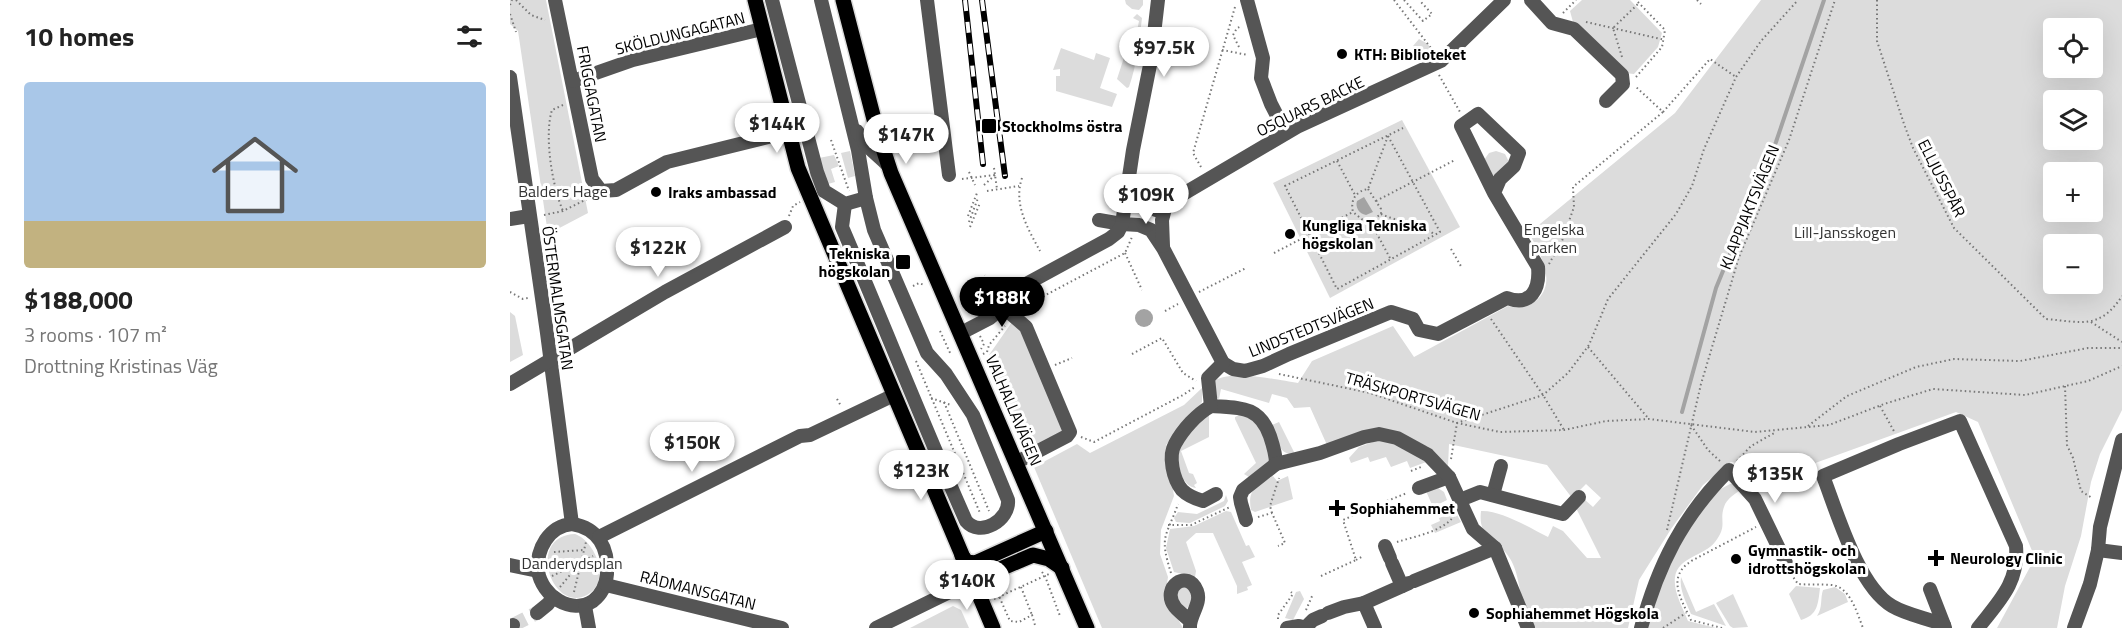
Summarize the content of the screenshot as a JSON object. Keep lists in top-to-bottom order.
{
  "streets": {
    "main road": ["VALHALLAVÄGEN"],
    "street": [
      "SKÖLDUNGAGATAN",
      "FRIGGAGATAN",
      "OSQUARS BACKE",
      "ÖSTERMALMSGATAN",
      "LINDSTEDTSVÄGEN",
      "RÅDMANSGATAN"
    ],
    "path": ["ELLJUSSPÅR", "KLAPPJAKTSVÄGEN", "TRÄSKPORTSVÄGEN"]
  },
  "crossings": [
    ["SKÖLDUNGAGATAN", "FRIGGAGATAN"],
    ["KLAPPJAKTSVÄGEN", "TRÄSKPORTSVÄGEN"],
    ["LINDSTEDTSVÄGEN", "TRÄSKPORTSVÄGEN"]
  ],
  "parks": [
    "Balders Hage",
    "Engelska parken",
    "Lill-Jansskogen",
    "Danderydsplan"
  ],
  "places": {
    "other": [
      "KTH: Biblioteket",
      "Iraks ambassad",
      "Kungliga Tekniska högskolan",
      "Gymnastik- och idrottshögskolan",
      "Sophiahemmet Högskola"
    ],
    "transit": ["Stockholms östra", "Tekniska högskolan"],
    "health": ["Sophiahemmet", "Neurology Clinic"]
  },
  "page": {
    "heading": "10 homes",
    "map_buttons": ["+", "−"],
    "price": [
      "$97.5K",
      "$144K",
      "$147K",
      "$109K",
      "$122K",
      "$188K",
      "$150K",
      "$123K",
      "$135K",
      "$140K"
    ],
    "list": [
      {
        "name": "$188,000",
        "note": "3 rooms · 107 m² · Drottning Kristinas Väg"
      }
    ]
  }
}
